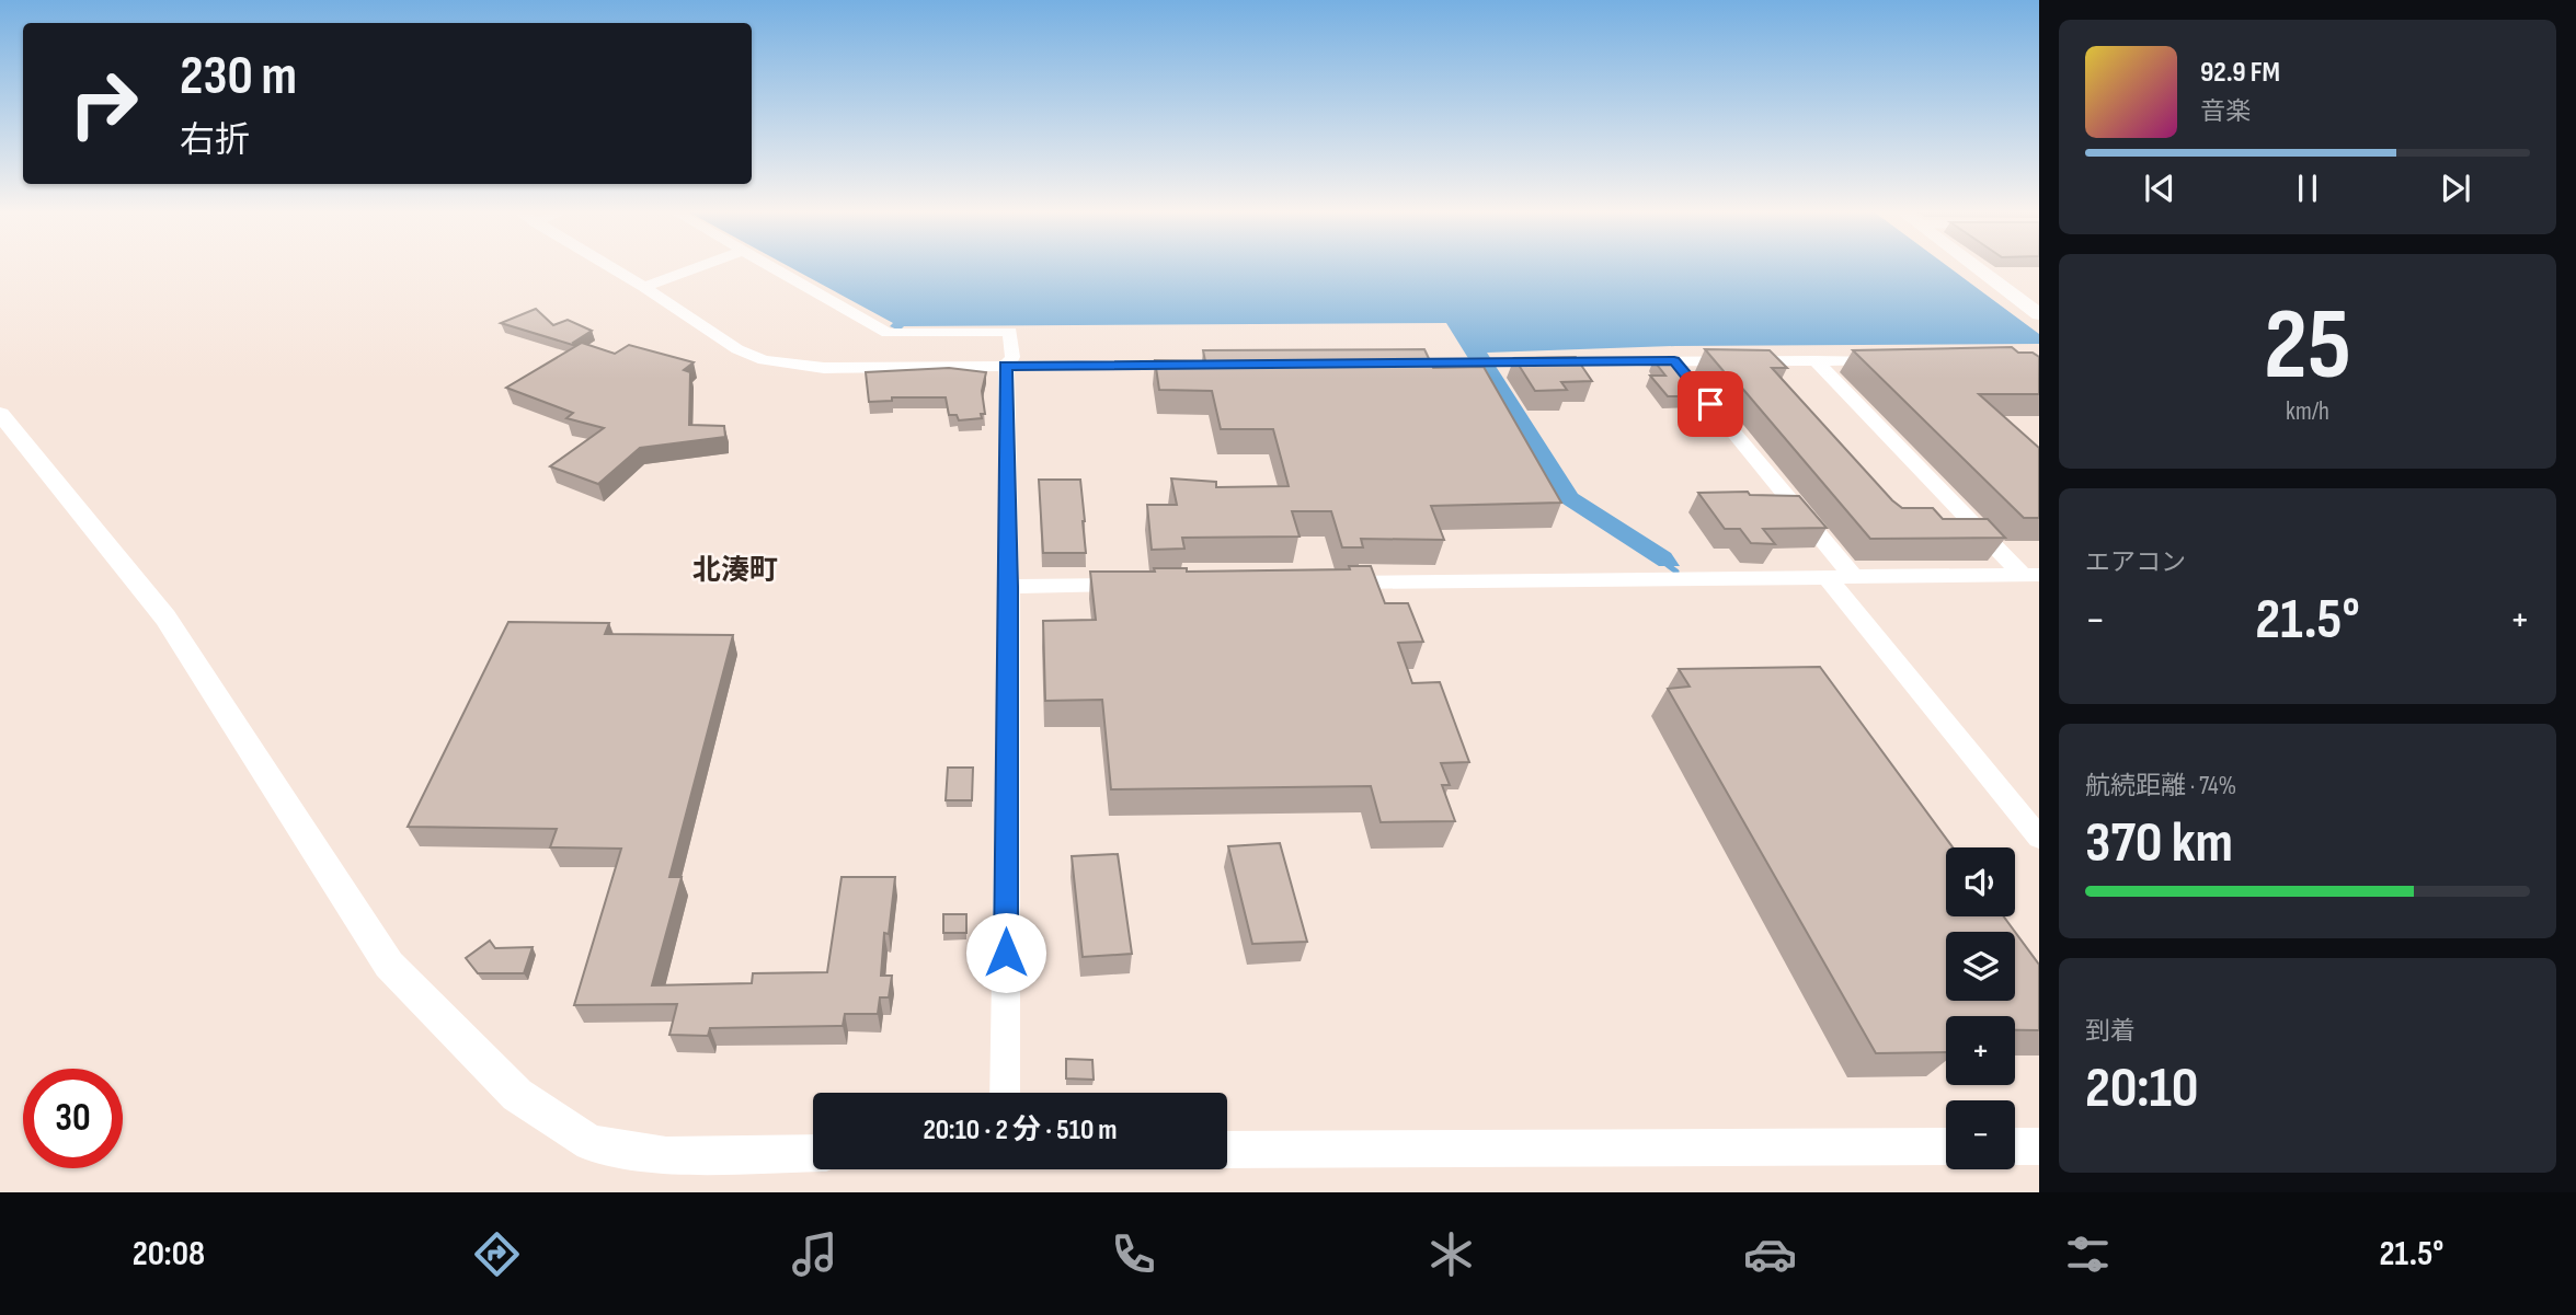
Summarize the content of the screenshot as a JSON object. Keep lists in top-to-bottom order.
{
  "districts": ["北湊町"],
  "page": {
    "turn": ["230 m", "右折"],
    "song": ["92.9 FM", "音楽"],
    "tile": [
      ["25", "km/h"],
      "エアコン",
      ["航続距離 · 74%", "370 km"],
      ["到着", "20:10"]
    ],
    "heat": ["−", "21.5°", "+"],
    "map_buttons": ["+", "−"],
    "limit": "30",
    "trip": "20:10 · 2 分 · 510 m",
    "tabs": ["20:08", "21.5°"]
  }
}
